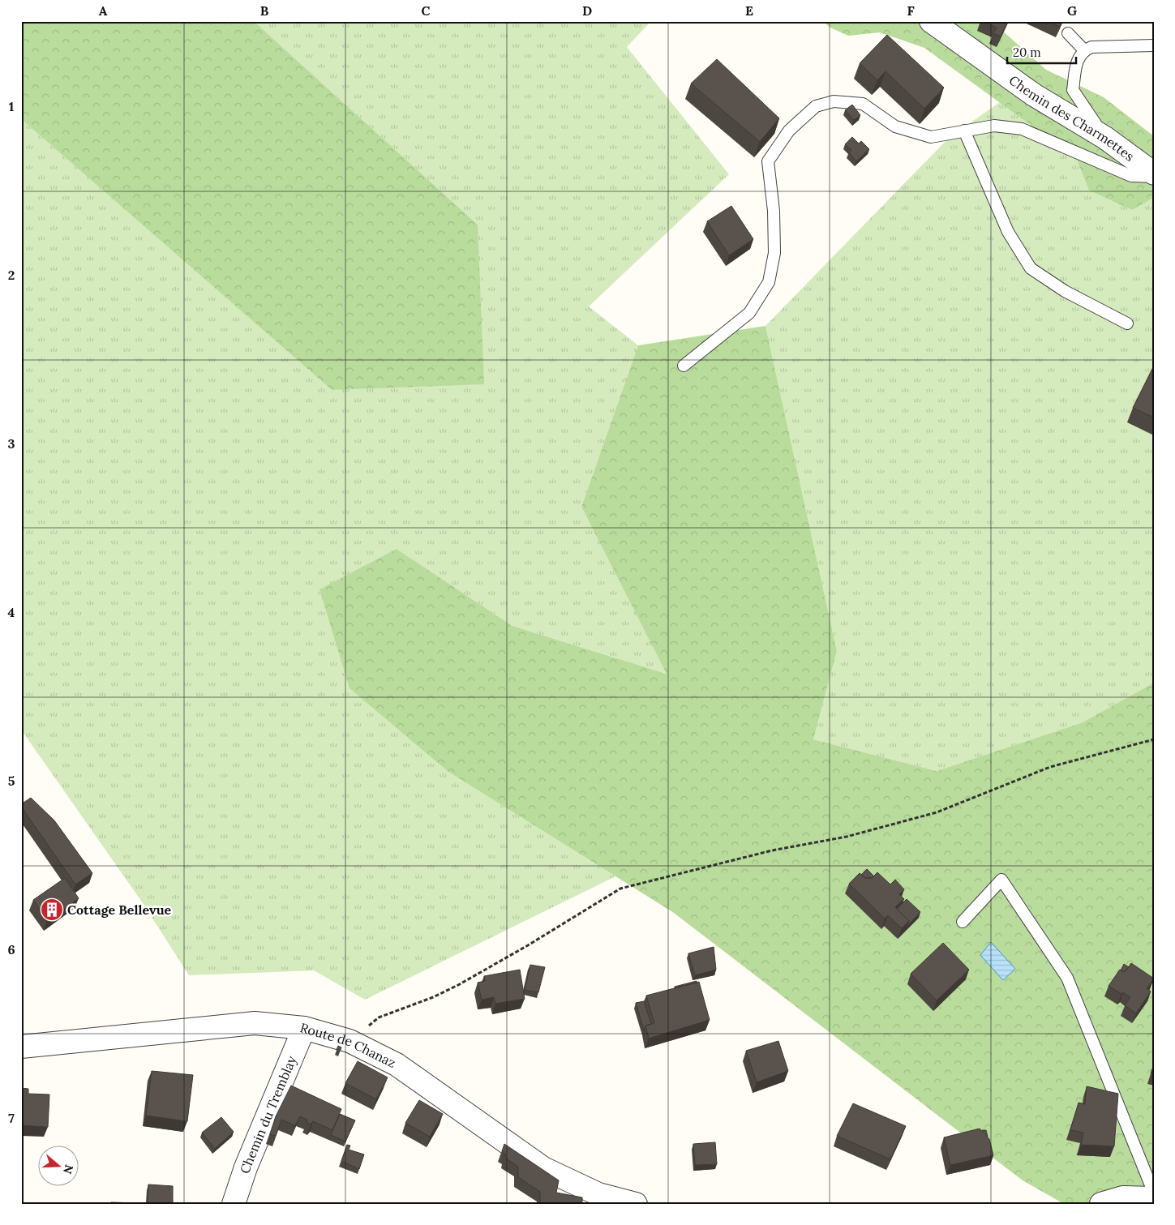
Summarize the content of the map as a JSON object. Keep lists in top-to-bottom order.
{
  "streets": {
    "street": ["Chemin des Charmettes", "Route de Chanaz", "Chemin du Tremblay"]
  },
  "crossings": [
    ["Route de Chanaz", "Chemin du Tremblay"]
  ],
  "places": {
    "building": ["Cottage Bellevue"]
  },
  "scale_bar": "20 m",
  "north": "right",
  "grid": {
    "columns": [
      "A",
      "B",
      "C",
      "D",
      "E",
      "F",
      "G"
    ],
    "rows": [
      "1",
      "2",
      "3",
      "4",
      "5",
      "6",
      "7"
    ]
  }
}
